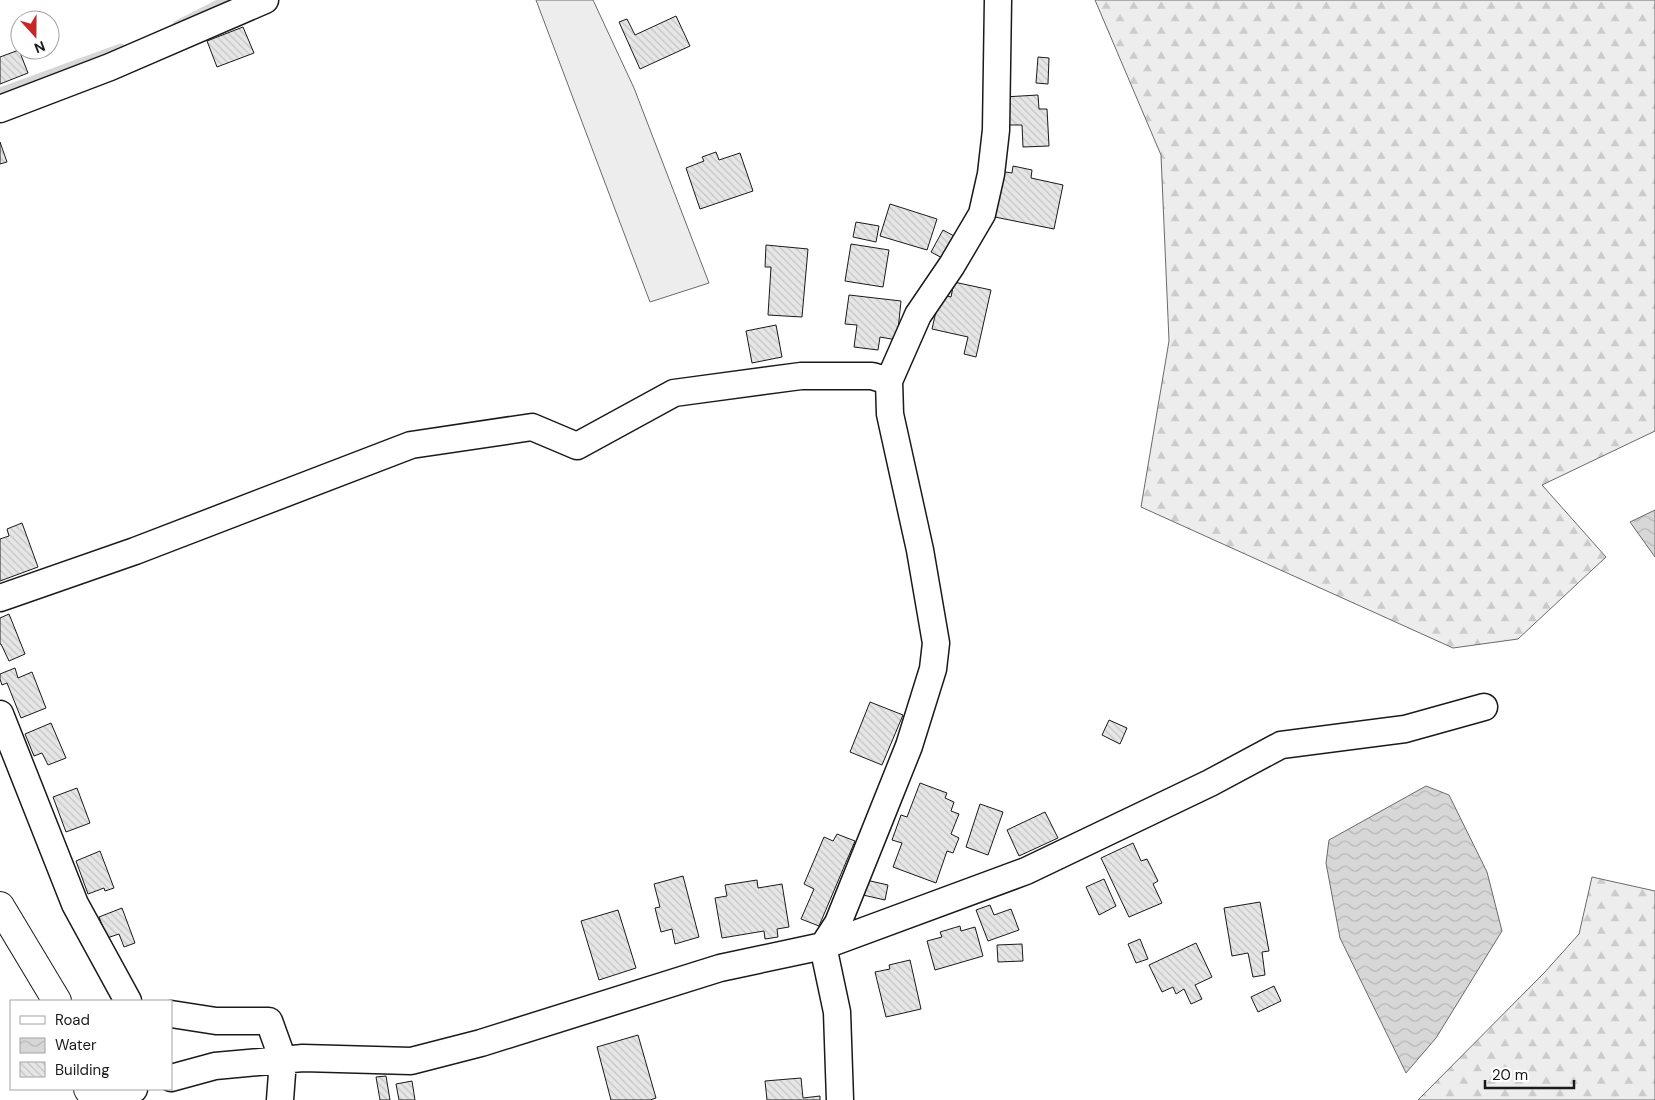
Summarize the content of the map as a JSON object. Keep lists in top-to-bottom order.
{
  "legend": ["Road", "Water", "Building"],
  "scale_bar": "20 m",
  "north": "bottom"
}
